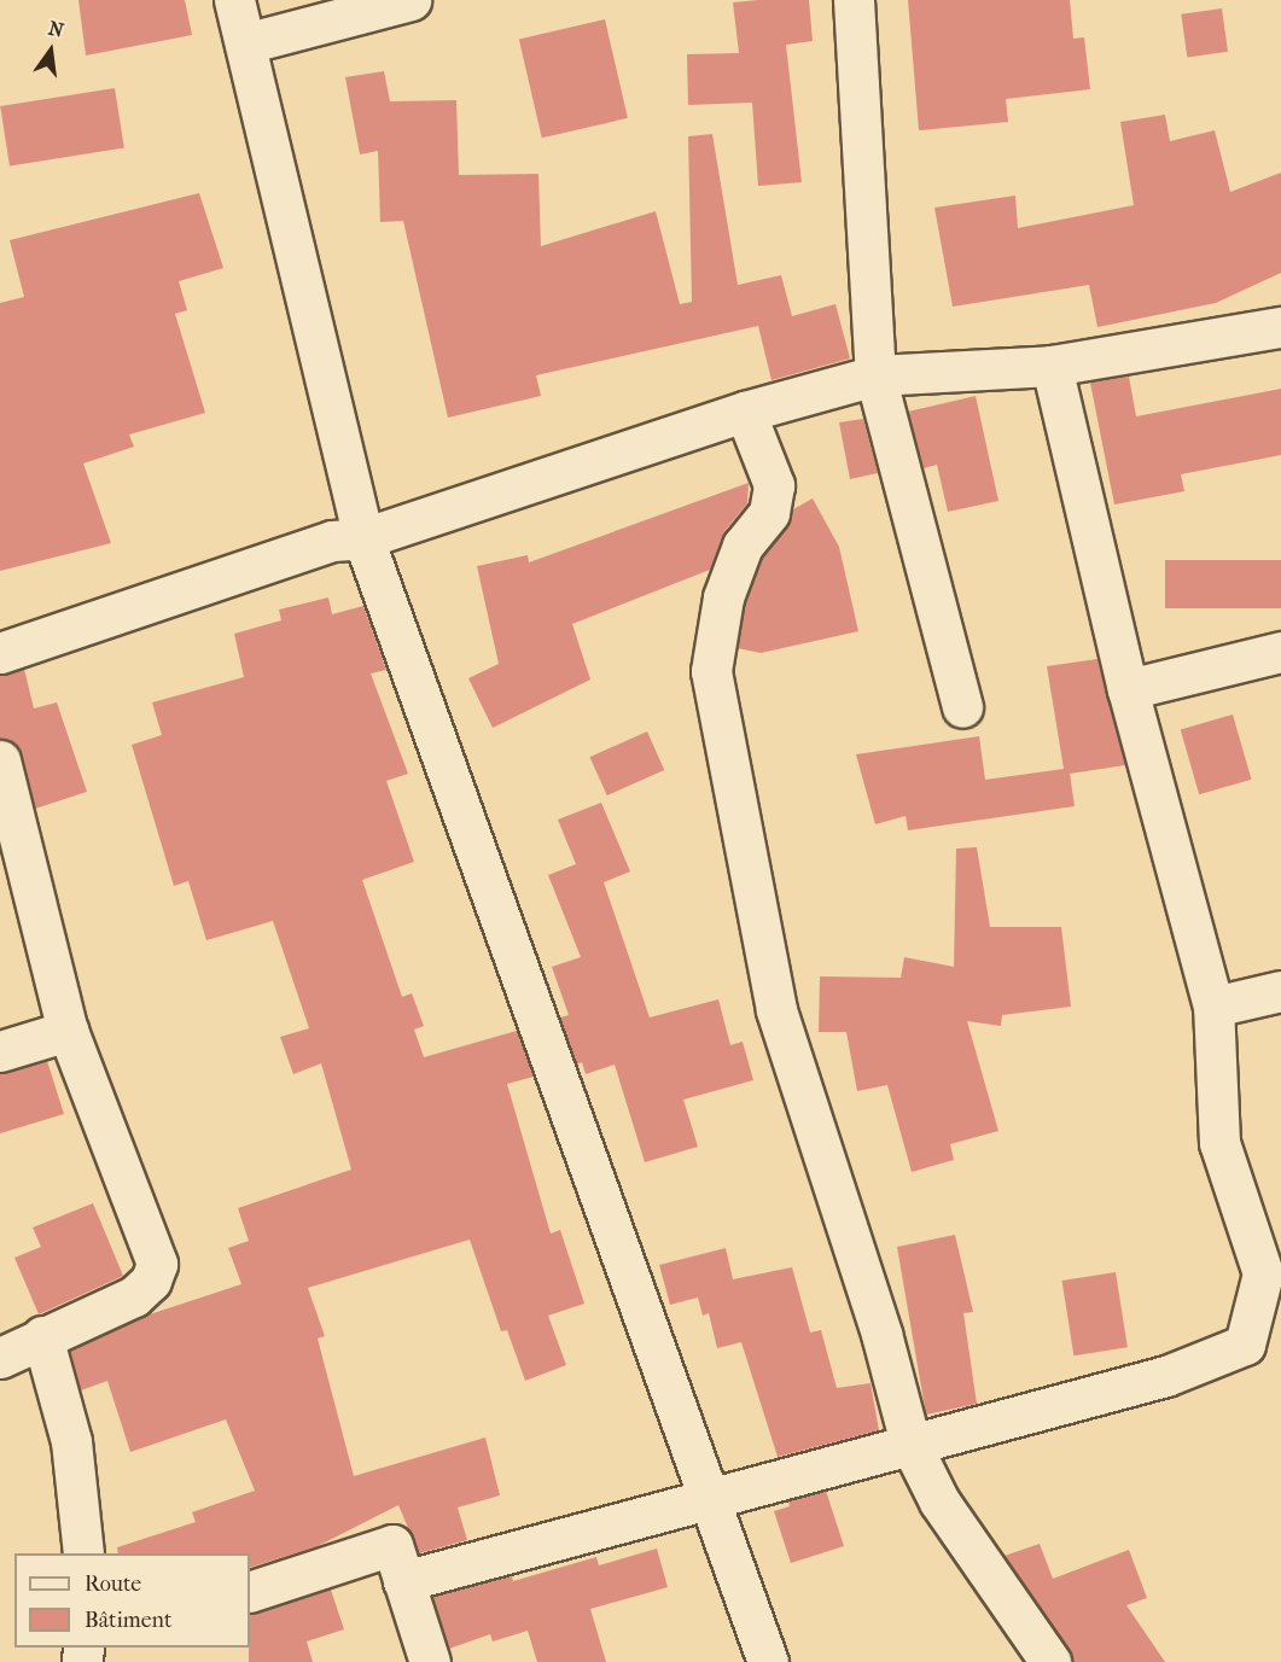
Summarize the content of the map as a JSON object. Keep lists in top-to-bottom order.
{
  "legend": ["Route", "Bâtiment"],
  "north": "top"
}
